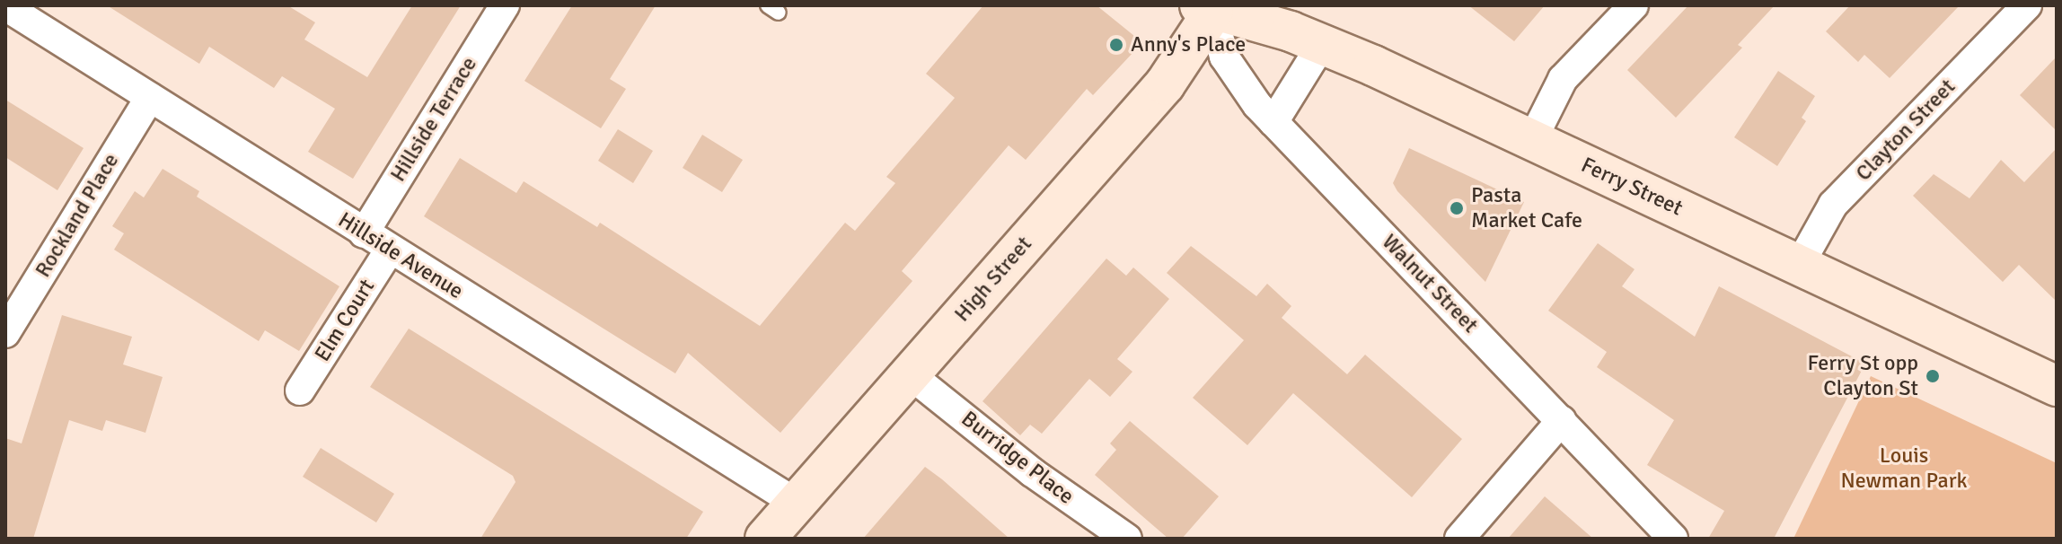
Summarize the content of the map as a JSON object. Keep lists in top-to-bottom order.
{
  "streets": {
    "main road": ["Ferry Street", "High Street"],
    "street": [
      "Hillside Terrace",
      "Clayton Street",
      "Rockland Place",
      "Hillside Avenue",
      "Walnut Street",
      "Elm Court",
      "Burridge Place"
    ]
  },
  "crossings": [
    ["Hillside Terrace", "Hillside Avenue"],
    ["Clayton Street", "Ferry Street"],
    ["Ferry Street", "High Street"],
    ["Ferry Street", "Walnut Street"],
    ["Rockland Place", "Hillside Avenue"],
    ["Hillside Avenue", "High Street"],
    ["Hillside Avenue", "Elm Court"],
    ["High Street", "Walnut Street"],
    ["High Street", "Burridge Place"]
  ],
  "parks": ["Louis Newman Park"],
  "places": ["Anny's Place", "Pasta Market Cafe", "Ferry St opp Clayton St"]
}
